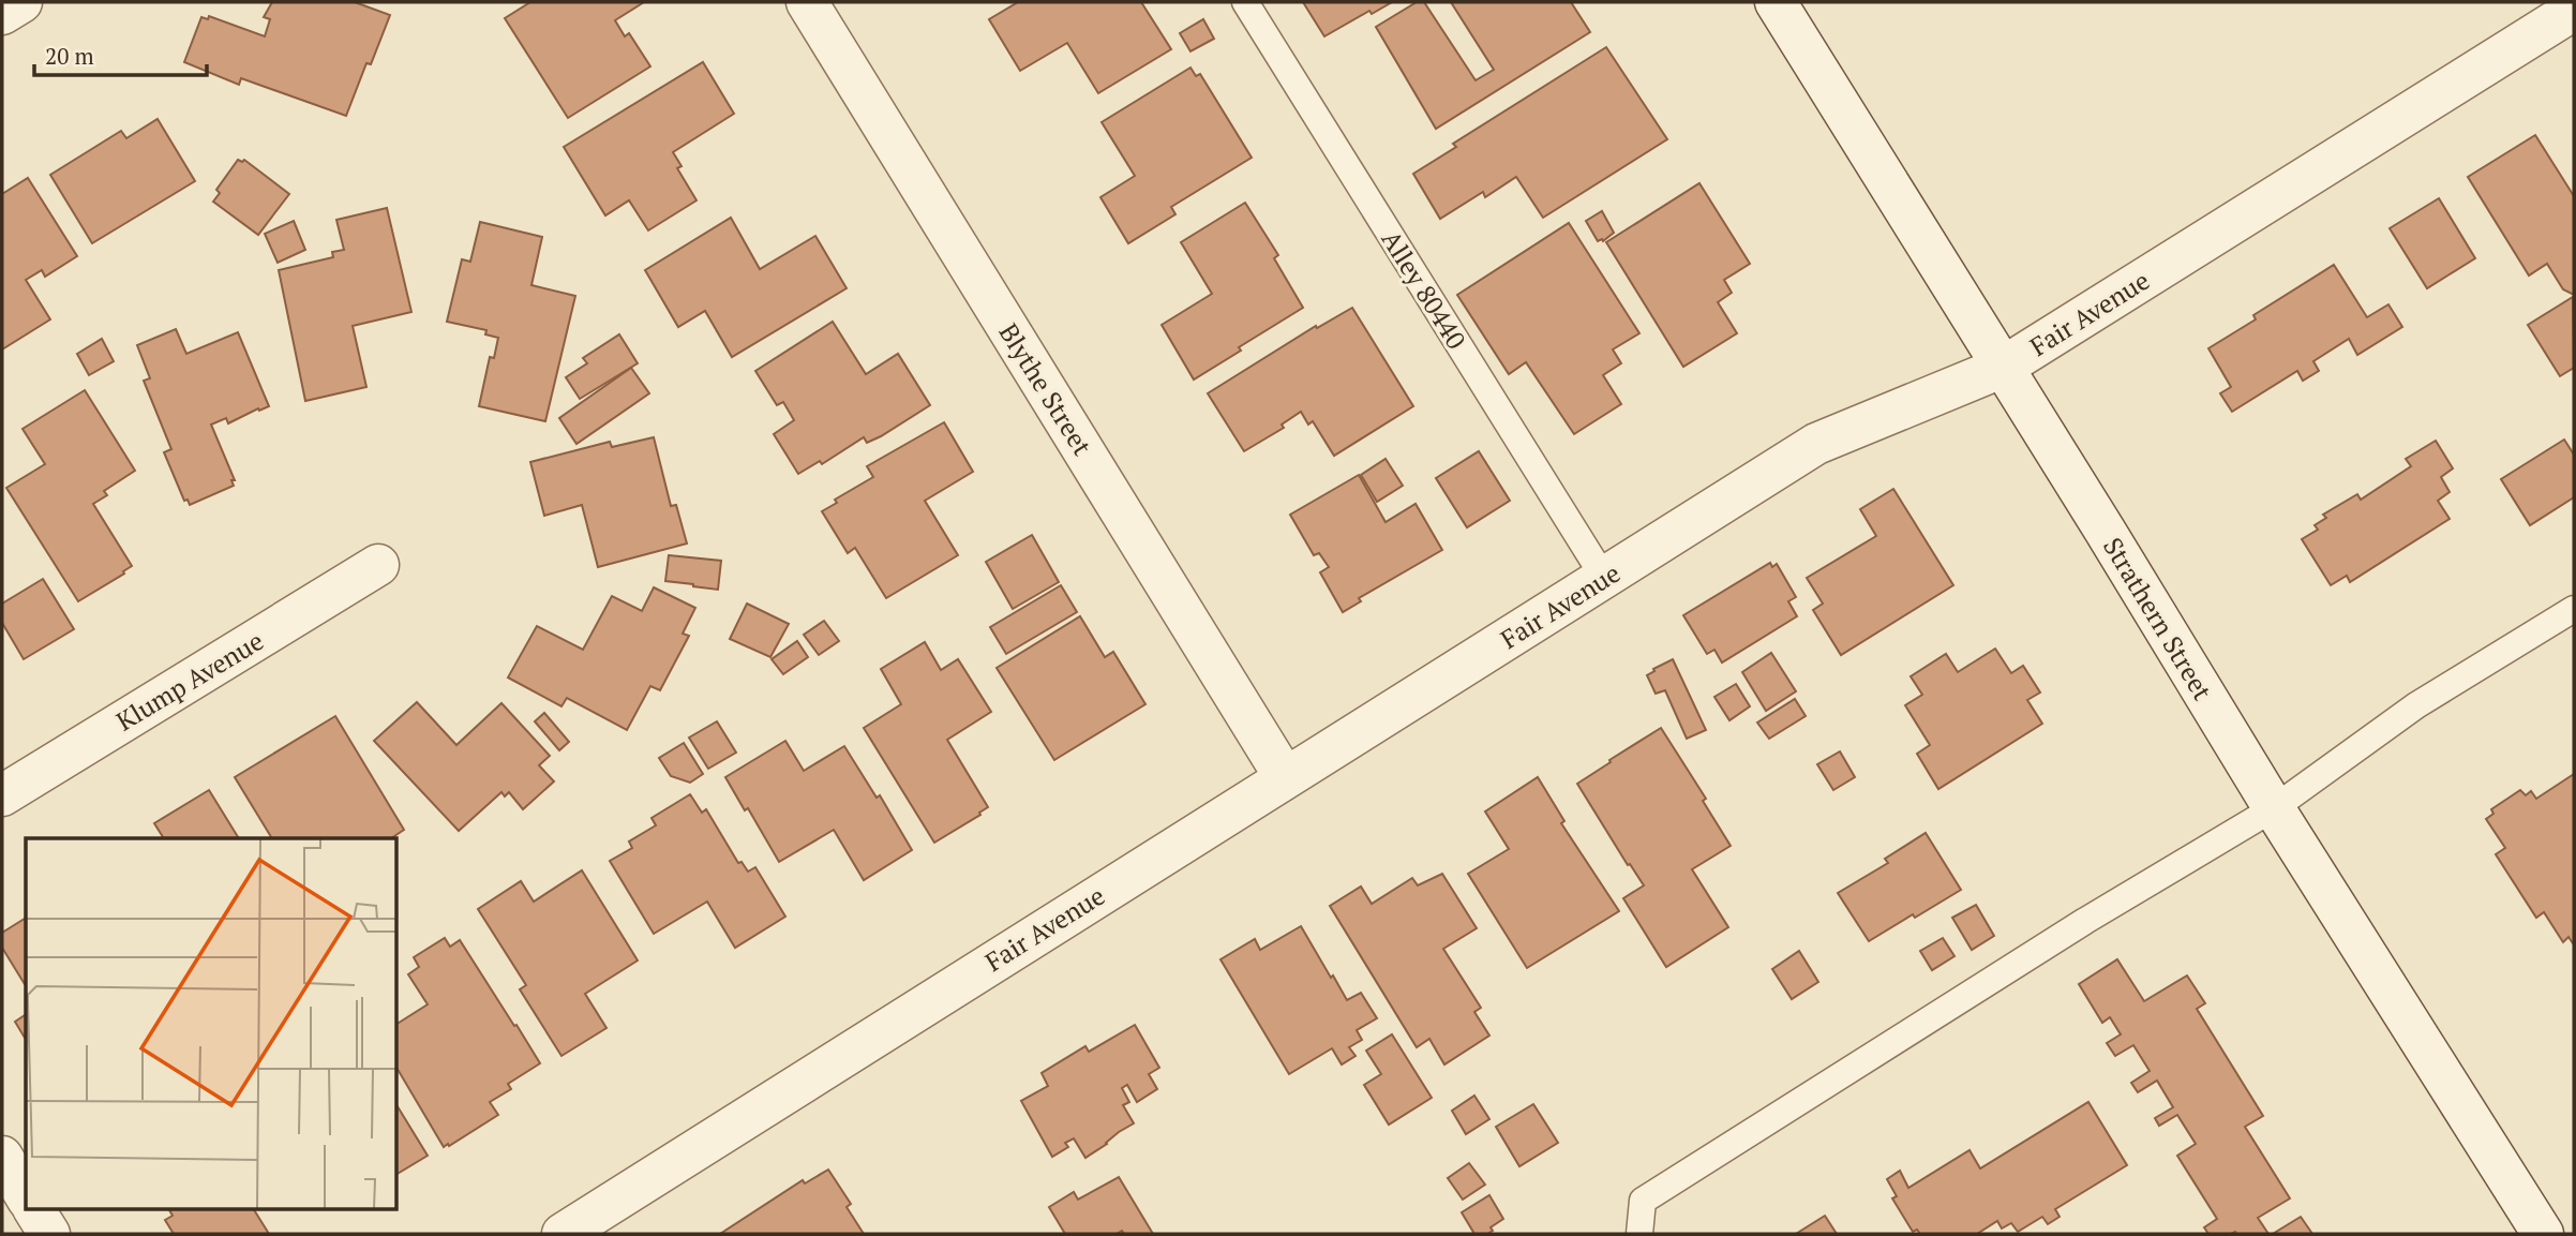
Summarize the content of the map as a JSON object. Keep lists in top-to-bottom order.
{
  "streets": {
    "street": [
      "Fair Avenue",
      "Blythe Street",
      "Strathern Street",
      "Klump Avenue"
    ],
    "lane": ["Alley 80440"]
  },
  "crossings": [
    ["Alley 80440", "Fair Avenue"],
    ["Fair Avenue", "Blythe Street"],
    ["Fair Avenue", "Strathern Street"]
  ],
  "scale_bar": "20 m"
}
